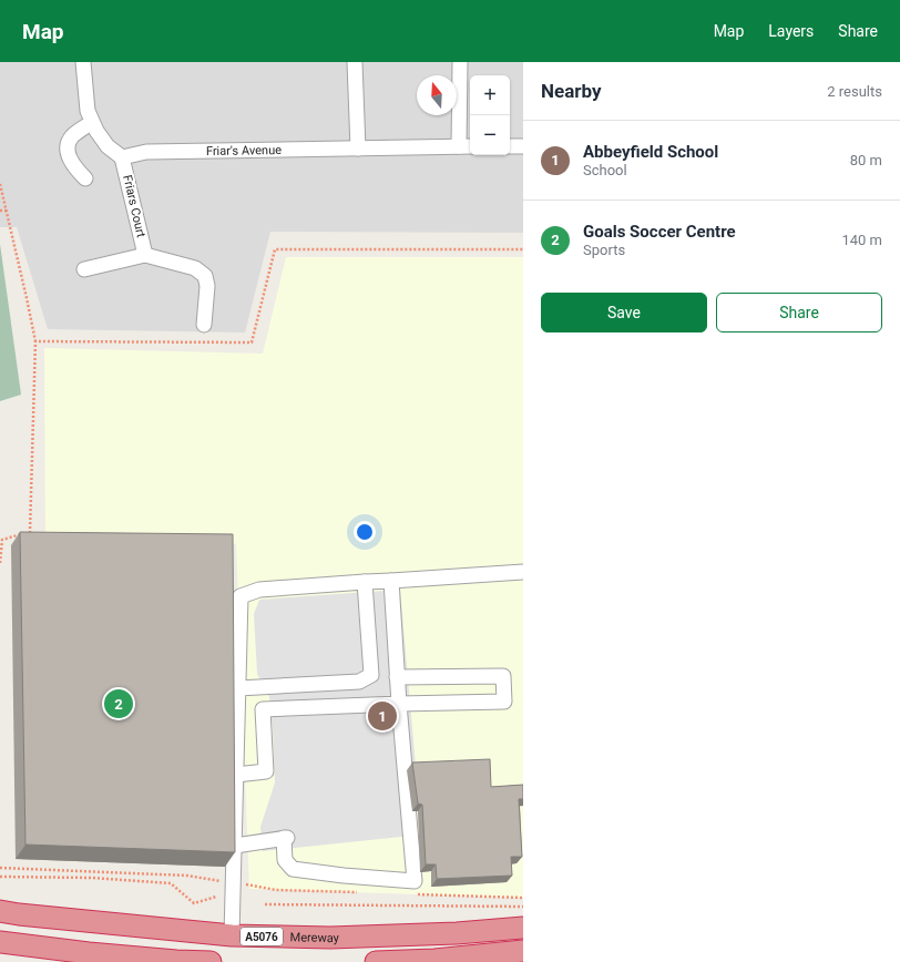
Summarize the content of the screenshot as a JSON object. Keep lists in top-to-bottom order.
{
  "streets": {
    "highway": ["A5076", "Mereway"],
    "street": ["Friar's Avenue", "Friars Court"]
  },
  "crossings": [
    ["Friar's Avenue", "Friars Court"]
  ],
  "north": "top",
  "page": {
    "header": "Map",
    "nav": ["Map", "Layers", "Share"],
    "heading": ["Nearby", "2 results"],
    "map_buttons": ["+", "−"],
    "list": [
      {
        "mark": "1",
        "name": "Abbeyfield School",
        "note": "School",
        "value": "80 m"
      },
      {
        "mark": "2",
        "name": "Goals Soccer Centre",
        "note": "Sports",
        "value": "140 m"
      }
    ],
    "buttons": ["Save", "Share"],
    "pins": ["2", "1"]
  }
}
